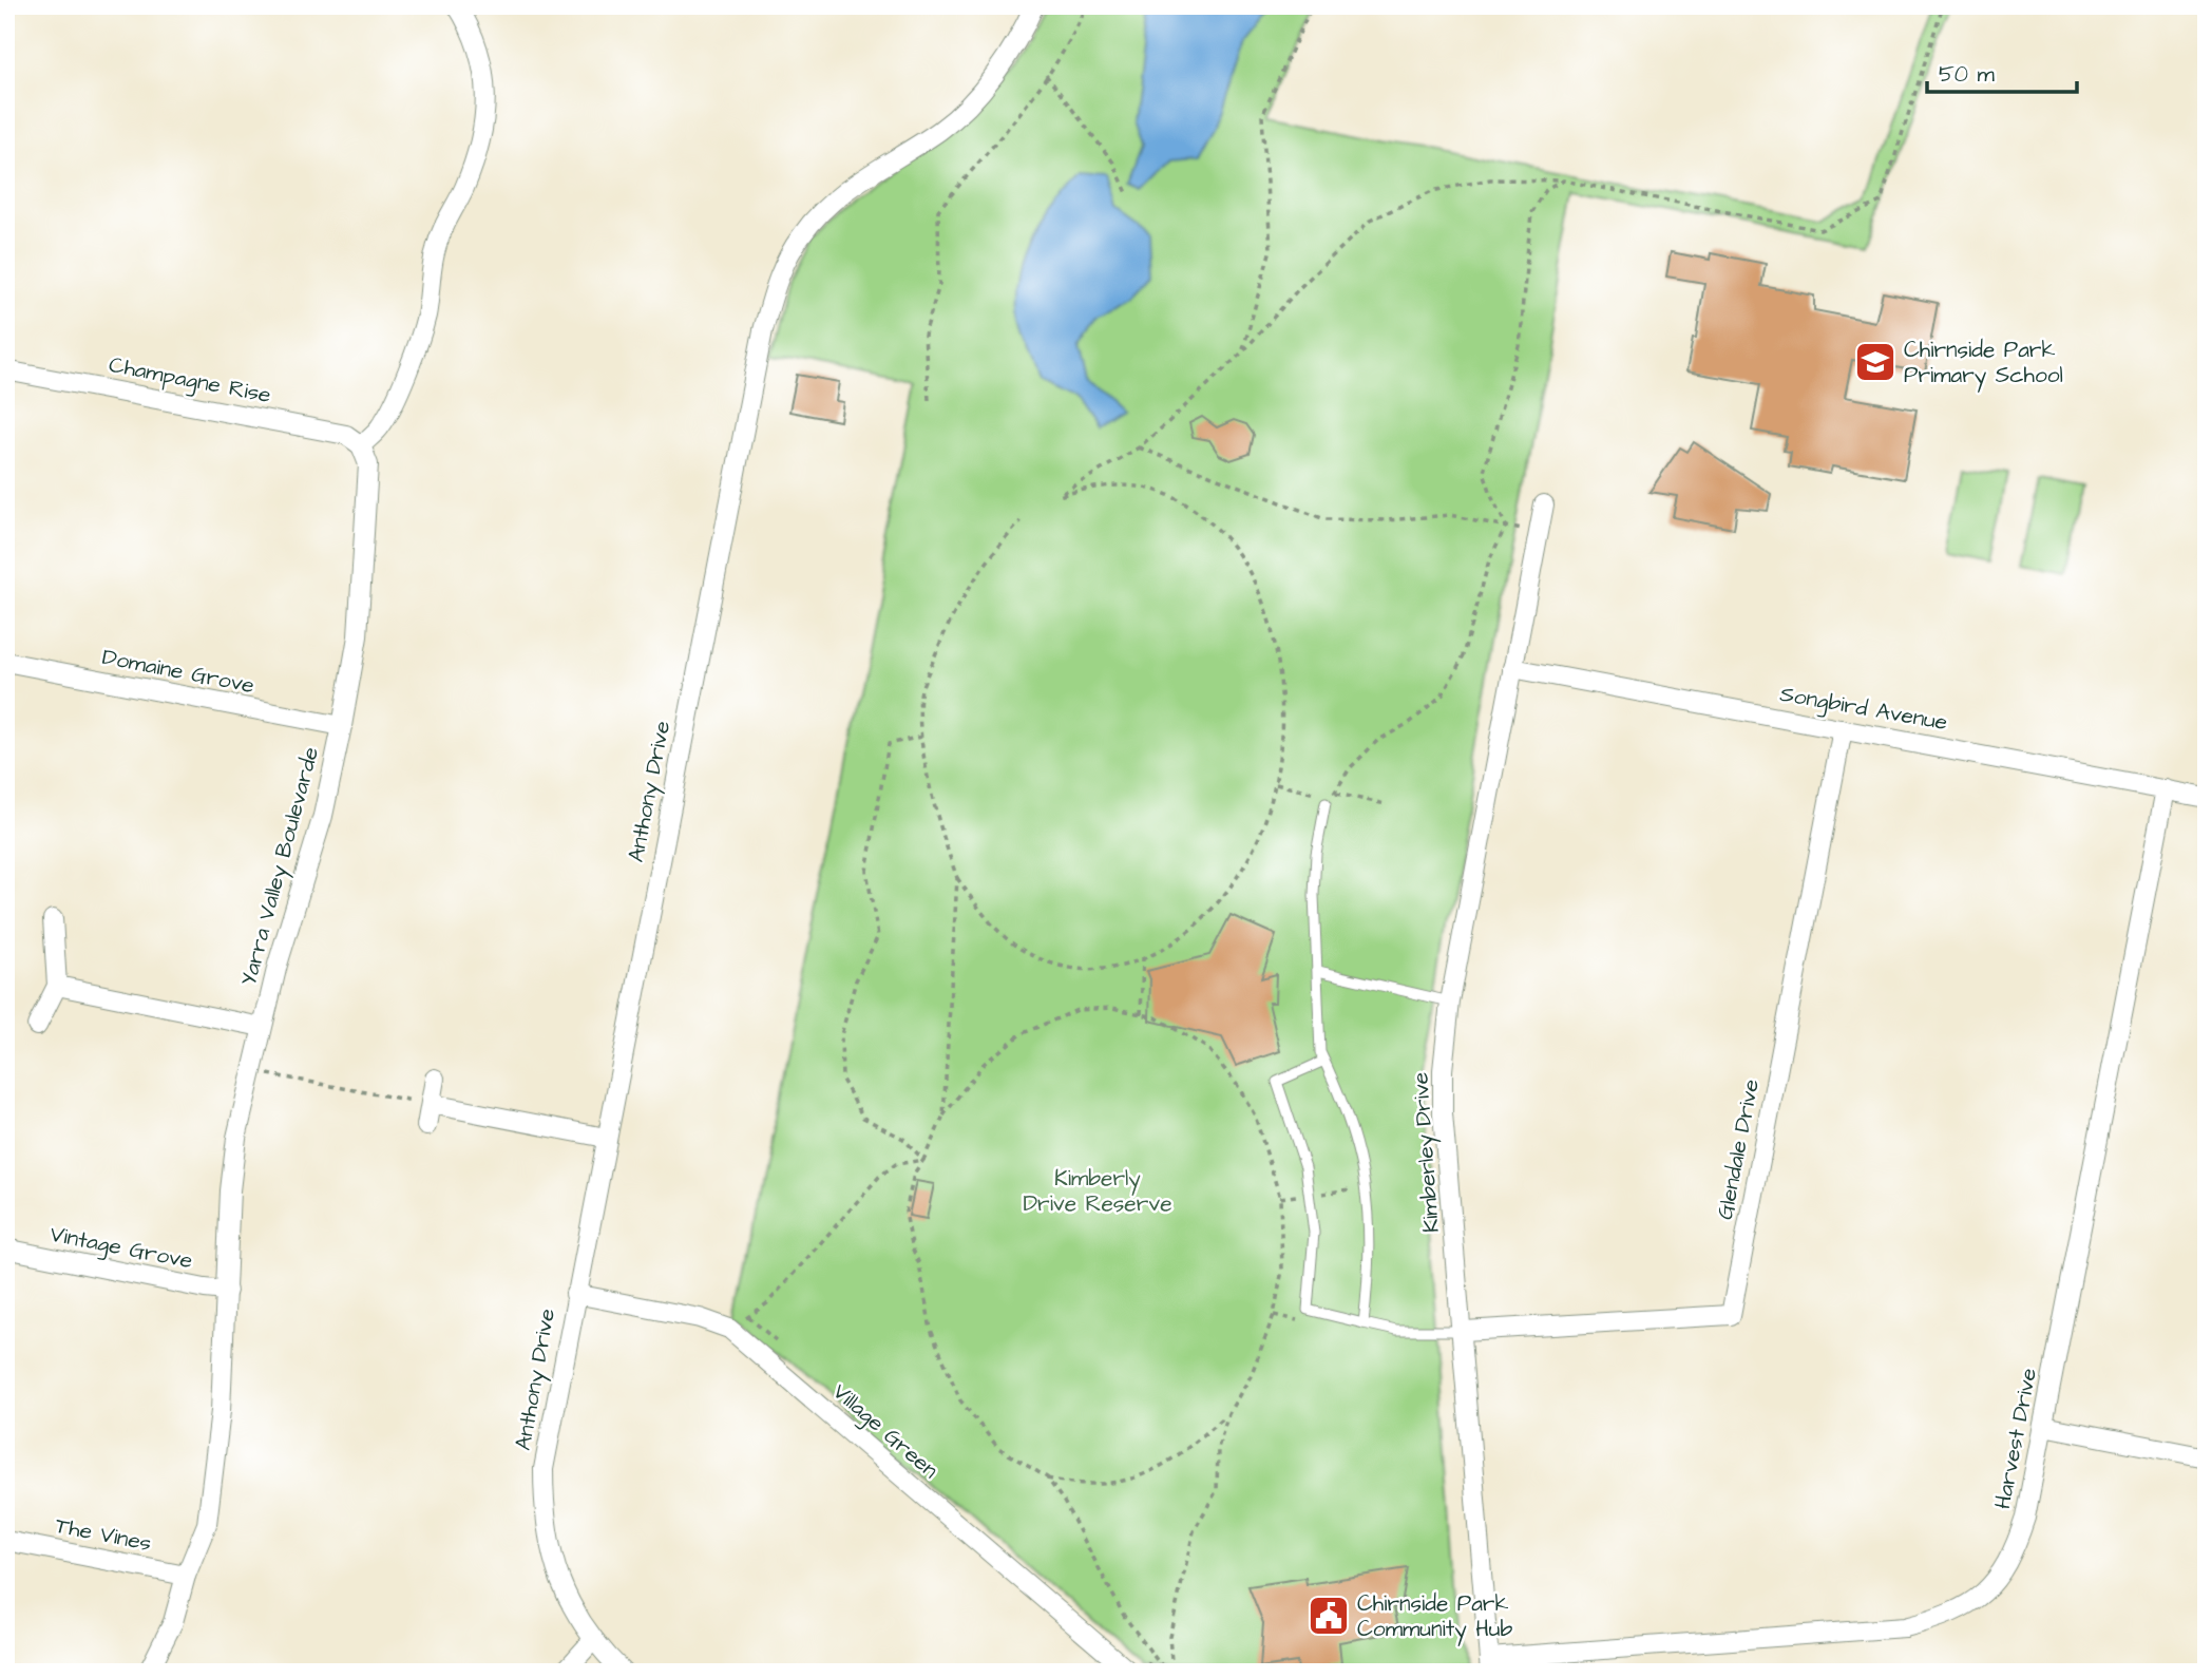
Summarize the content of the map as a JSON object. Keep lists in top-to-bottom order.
{
  "streets": {
    "street": [
      "Champagne Rise",
      "Domaine Grove",
      "Songbird Avenue",
      "Anthony Drive",
      "Yarra Valley Boulevarde",
      "Glendale Drive",
      "Kimberley Drive",
      "Vintage Grove",
      "Village Green",
      "Harvest Drive",
      "The Vines"
    ]
  },
  "crossings": [
    ["Champagne Rise", "Yarra Valley Boulevarde"],
    ["Domaine Grove", "Yarra Valley Boulevarde"],
    ["Songbird Avenue", "Glendale Drive"],
    ["Songbird Avenue", "Kimberley Drive"],
    ["Songbird Avenue", "Harvest Drive"],
    ["Anthony Drive", "Village Green"],
    ["Yarra Valley Boulevarde", "Vintage Grove"],
    ["Yarra Valley Boulevarde", "The Vines"],
    ["Glendale Drive", "Kimberley Drive"],
    ["Kimberley Drive", "Harvest Drive"]
  ],
  "parks": ["Kimberly Drive Reserve"],
  "places": {
    "school or university": ["Chirnside Park Primary School"],
    "public building": ["Chirnside Park Community Hub"]
  },
  "scale_bar": "50 m"
}
